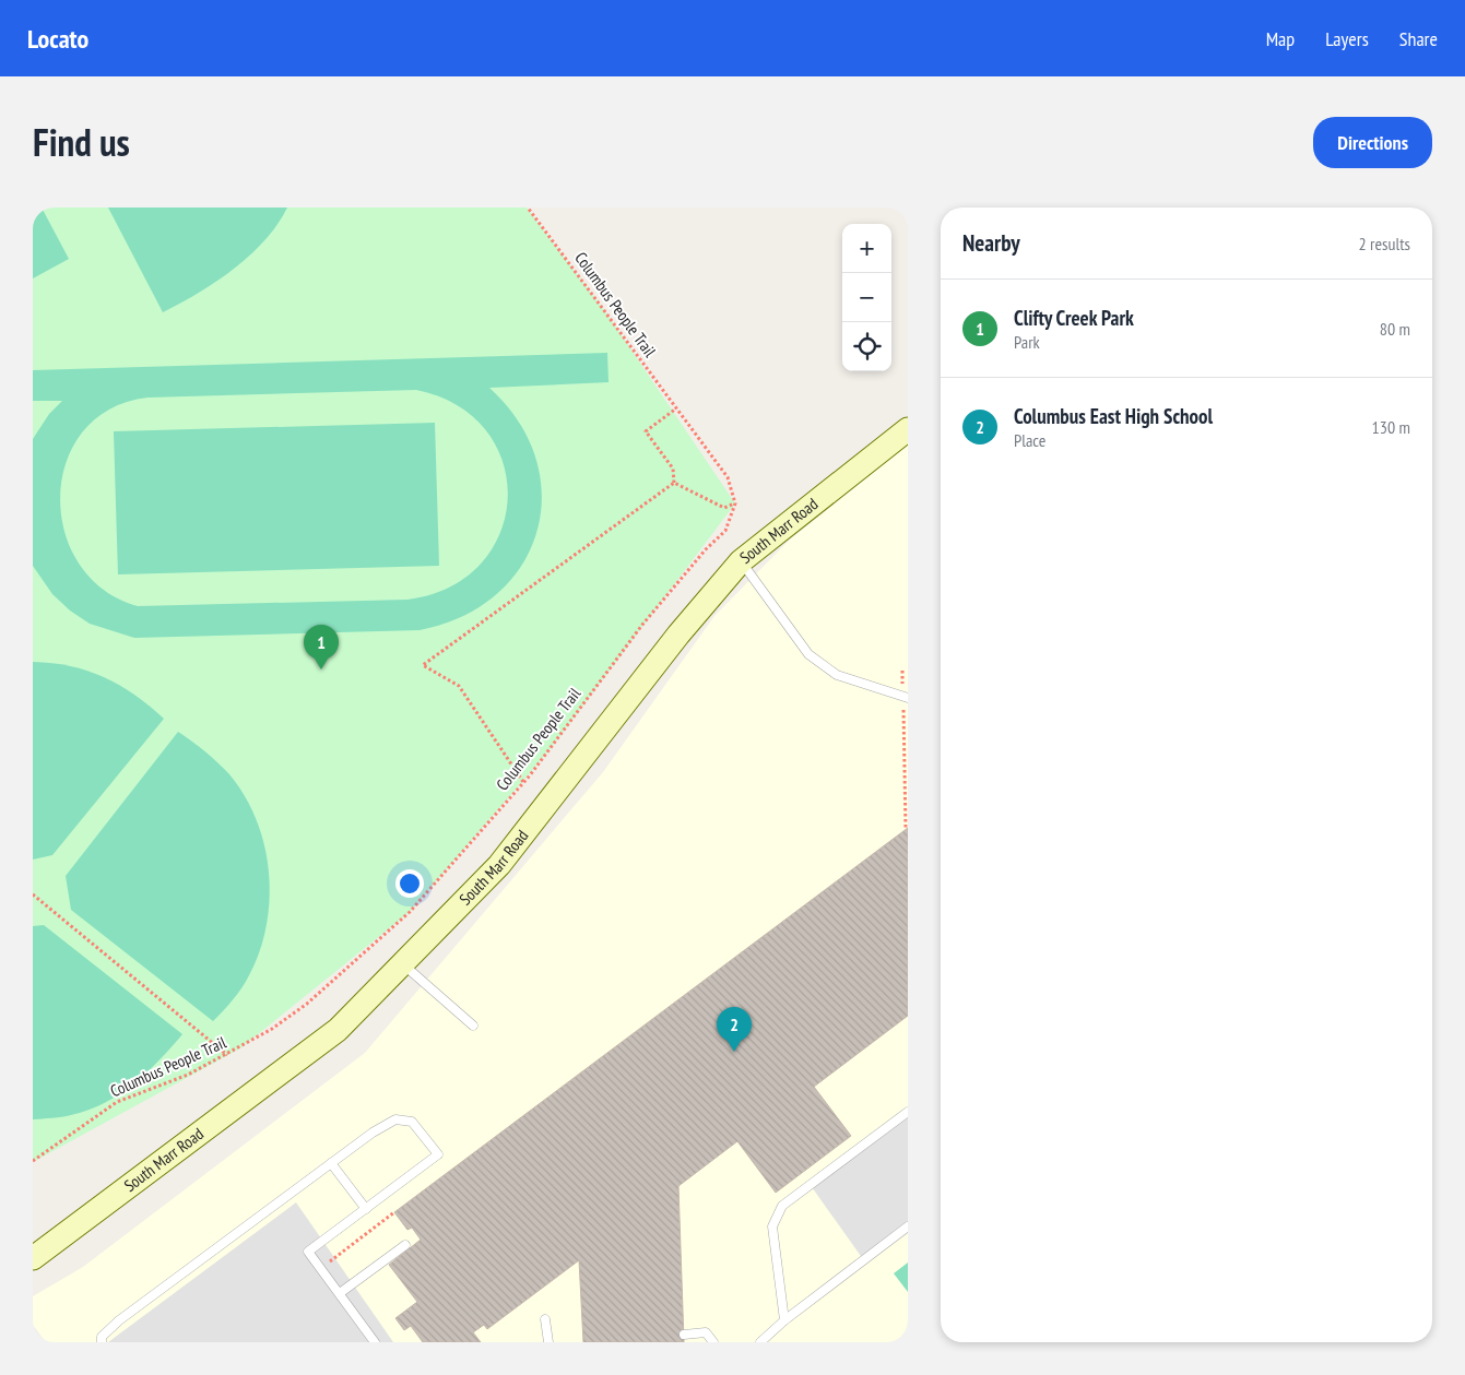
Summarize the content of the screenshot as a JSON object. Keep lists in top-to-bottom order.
{
  "streets": {
    "street": ["South Marr Road"],
    "path": ["Columbus People Trail"]
  },
  "page": {
    "header": "Locato",
    "nav": ["Map", "Layers", "Share"],
    "title": "Find us",
    "buttons": "Directions",
    "heading": ["Nearby", "2 results"],
    "map_buttons": ["+", "−"],
    "list": [
      {
        "mark": "1",
        "name": "Clifty Creek Park",
        "note": "Park",
        "value": "80 m"
      },
      {
        "mark": "2",
        "name": "Columbus East High School",
        "note": "Place",
        "value": "130 m"
      }
    ],
    "pins": ["1", "2"]
  }
}
